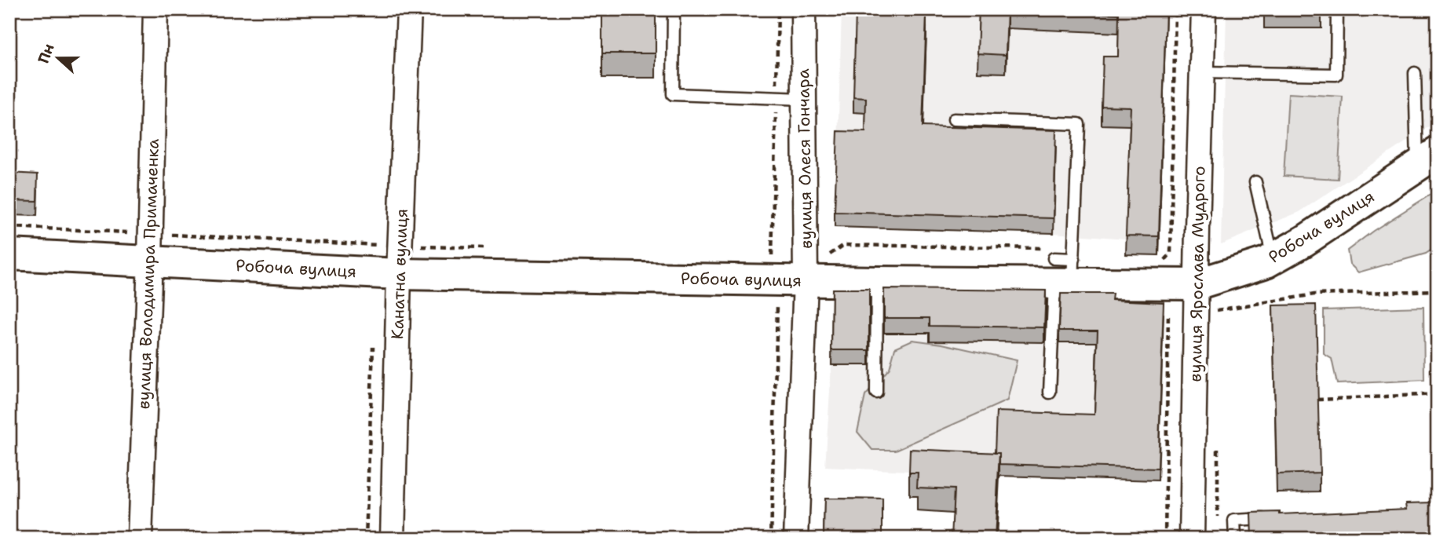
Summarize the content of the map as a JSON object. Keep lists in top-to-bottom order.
{
  "streets": {
    "street": [
      "вулиця Олеся Гончара",
      "Робоча вулиця",
      "вулиця Володимира Примаченка",
      "Канатна вулиця",
      "вулиця Ярослава Мудрого"
    ]
  },
  "crossings": [
    ["вулиця Олеся Гончара", "Робоча вулиця"],
    ["Робоча вулиця", "вулиця Володимира Примаченка"],
    ["Робоча вулиця", "Канатна вулиця"],
    ["Робоча вулиця", "вулиця Ярослава Мудрого"]
  ],
  "north": "left"
}
